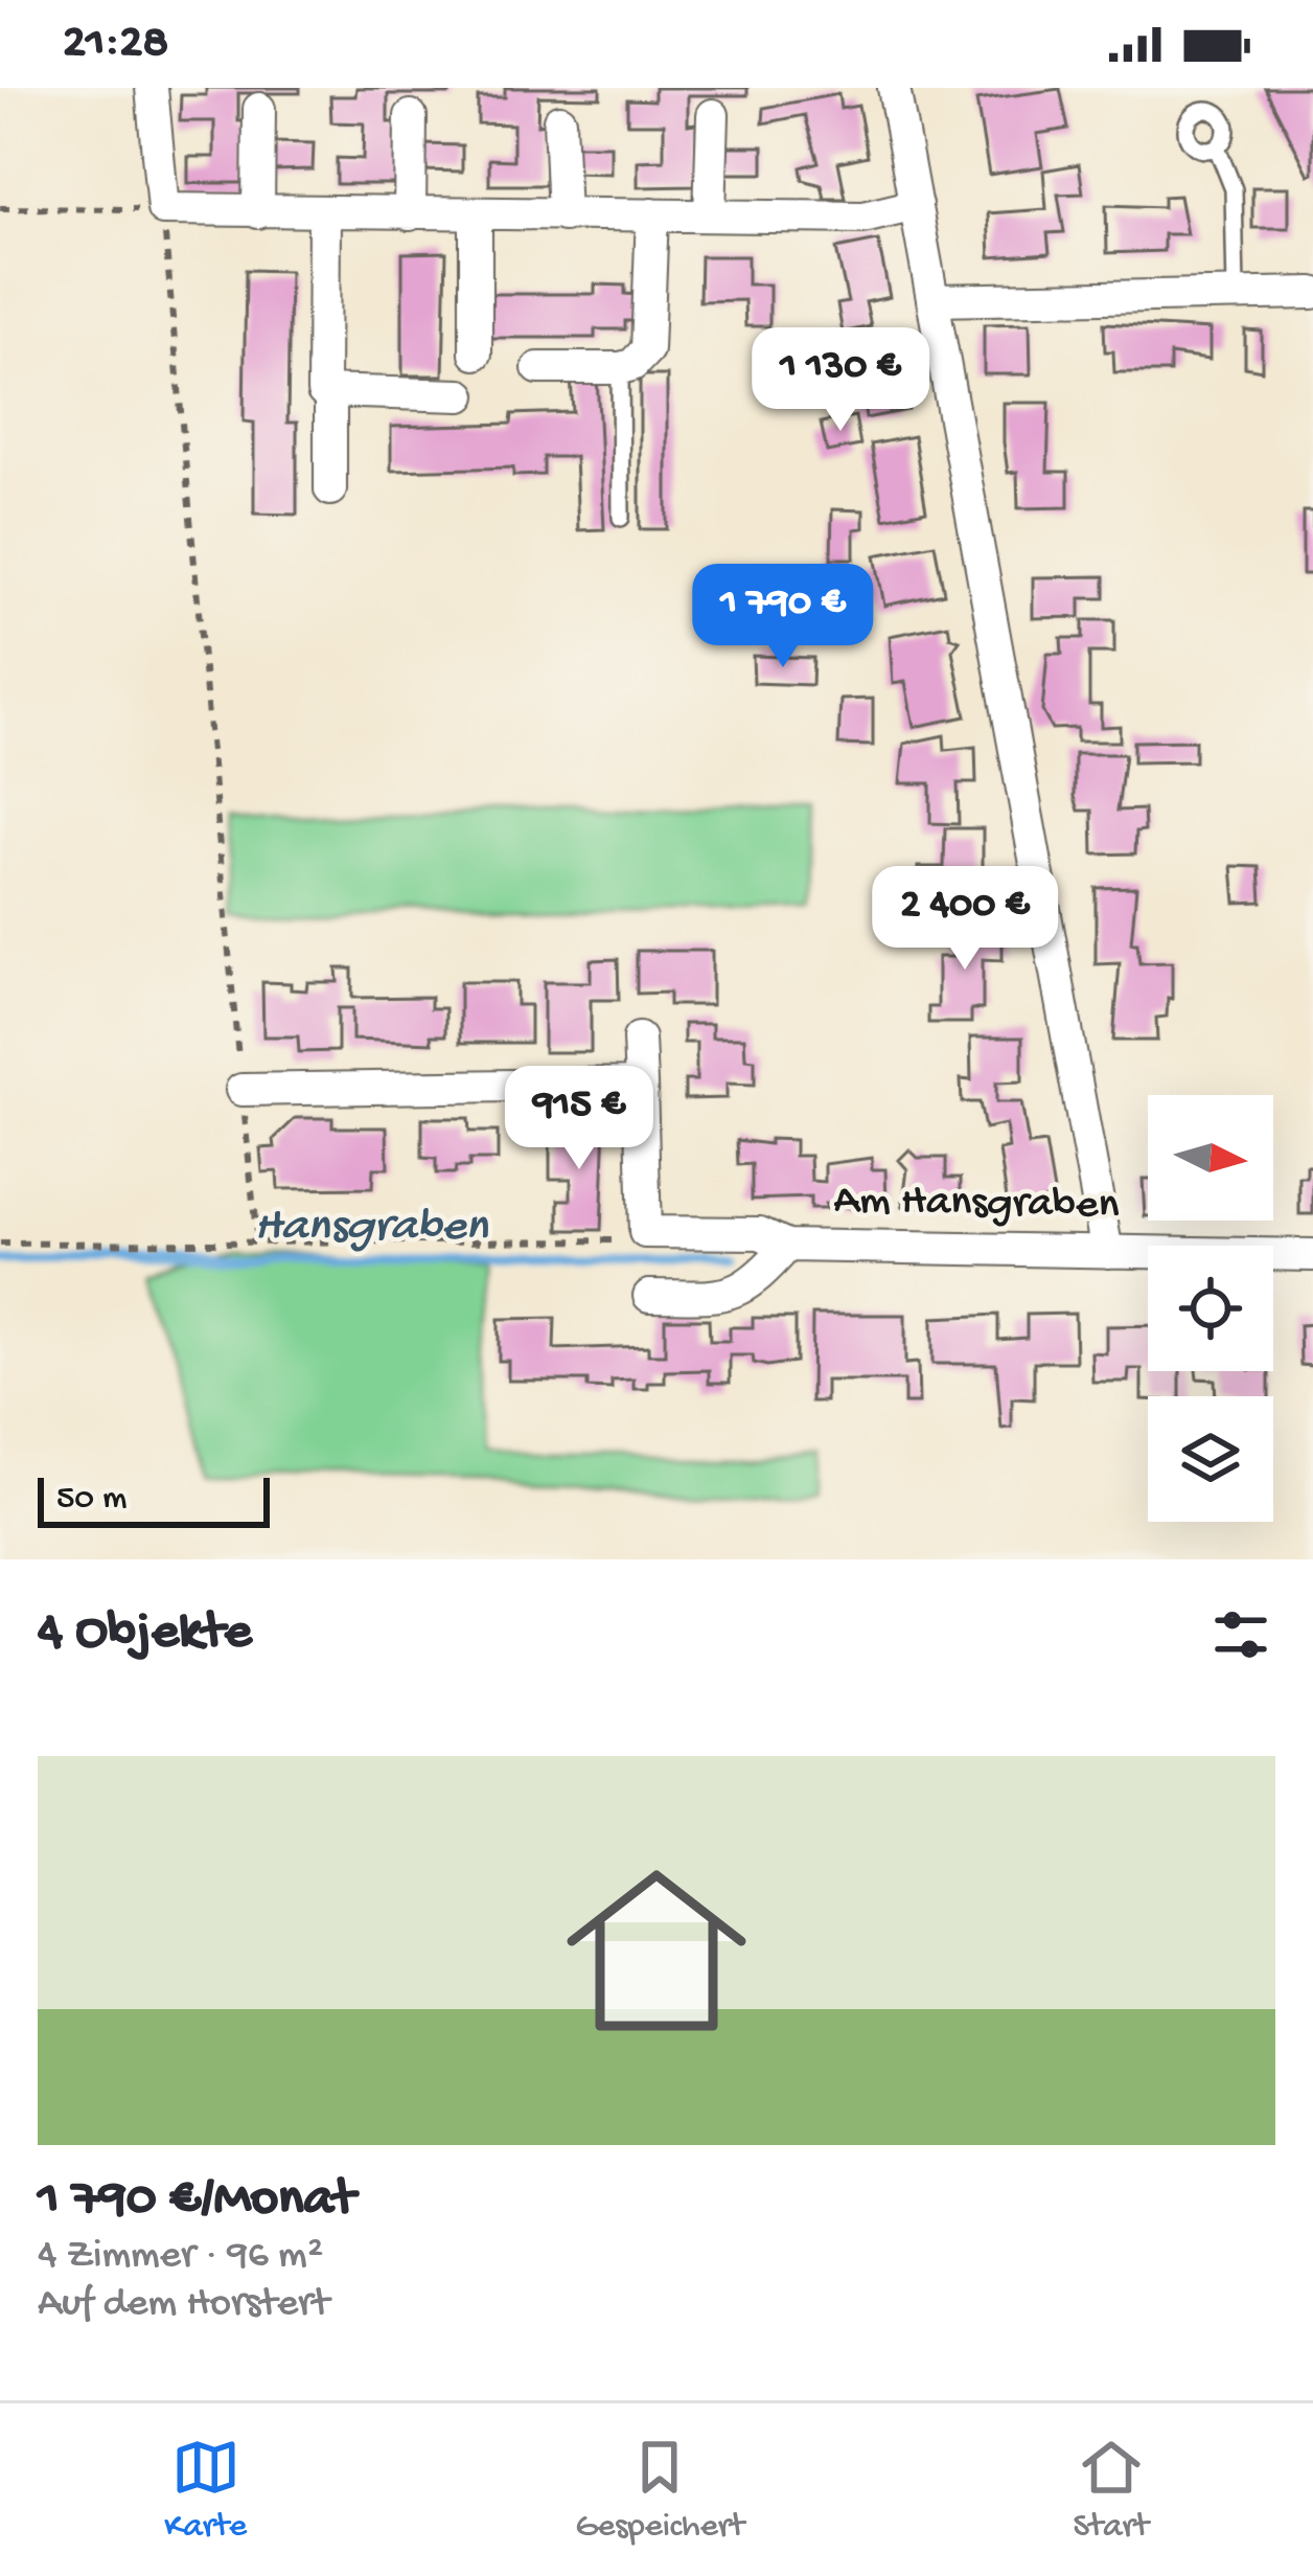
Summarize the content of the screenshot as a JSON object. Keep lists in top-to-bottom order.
{
  "streets": {
    "street": ["Am Hansgraben"]
  },
  "water": ["Hansgraben"],
  "scale_bar": "50 m",
  "north": "right",
  "page": {
    "status": "21:28",
    "price": [
      "1 130 €",
      "1 790 €",
      "2 400 €",
      "915 €"
    ],
    "scale": "50 m",
    "heading": "4 Objekte",
    "list": [
      {
        "name": "1 790 €/Monat",
        "note": "4 Zimmer · 96 m² · Auf dem Horstert"
      }
    ],
    "tabs": ["Karte", "Gespeichert", "Start"]
  }
}
